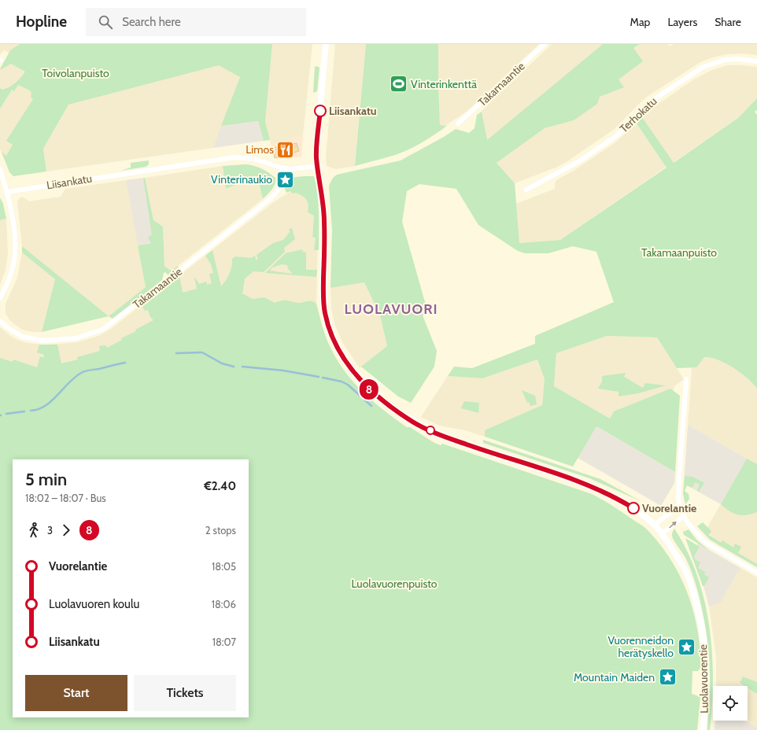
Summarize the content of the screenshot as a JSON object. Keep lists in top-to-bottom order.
{
  "streets": {
    "street": [
      "Takamaantie",
      "Terhokatu",
      "Liisankatu",
      "Luolavuorentie"
    ]
  },
  "crossings": [
    ["Takamaantie", "Liisankatu"],
    ["Liisankatu", "Luolavuorentie"]
  ],
  "districts": ["LUOLAVUORI"],
  "parks": ["Toivolanpuisto", "Takamaanpuisto", "Luolavuorenpuisto"],
  "places": {
    "sports": ["Vinterinkenttä"],
    "other": ["Liisankatu", "Vuorelantie"],
    "restaurant": ["Limos"],
    "place": ["Vinterinaukio", "Vuorenneidon herätyskello", "Mountain Maiden"]
  },
  "lines": ["bus line 8"],
  "page": {
    "header": "Hopline",
    "search": "Search here",
    "nav": ["Map", "Layers", "Share"],
    "on_map": "8",
    "heading": ["5 min", "18:02 – 18:07 · Bus", "€2.40"],
    "legs": ["3", "8", "2 stops"],
    "list": [
      {
        "name": "Vuorelantie",
        "value": "18:05"
      },
      {
        "name": "Luolavuoren koulu",
        "value": "18:06"
      },
      {
        "name": "Liisankatu",
        "value": "18:07"
      }
    ],
    "buttons": ["Start", "Tickets"]
  }
}
